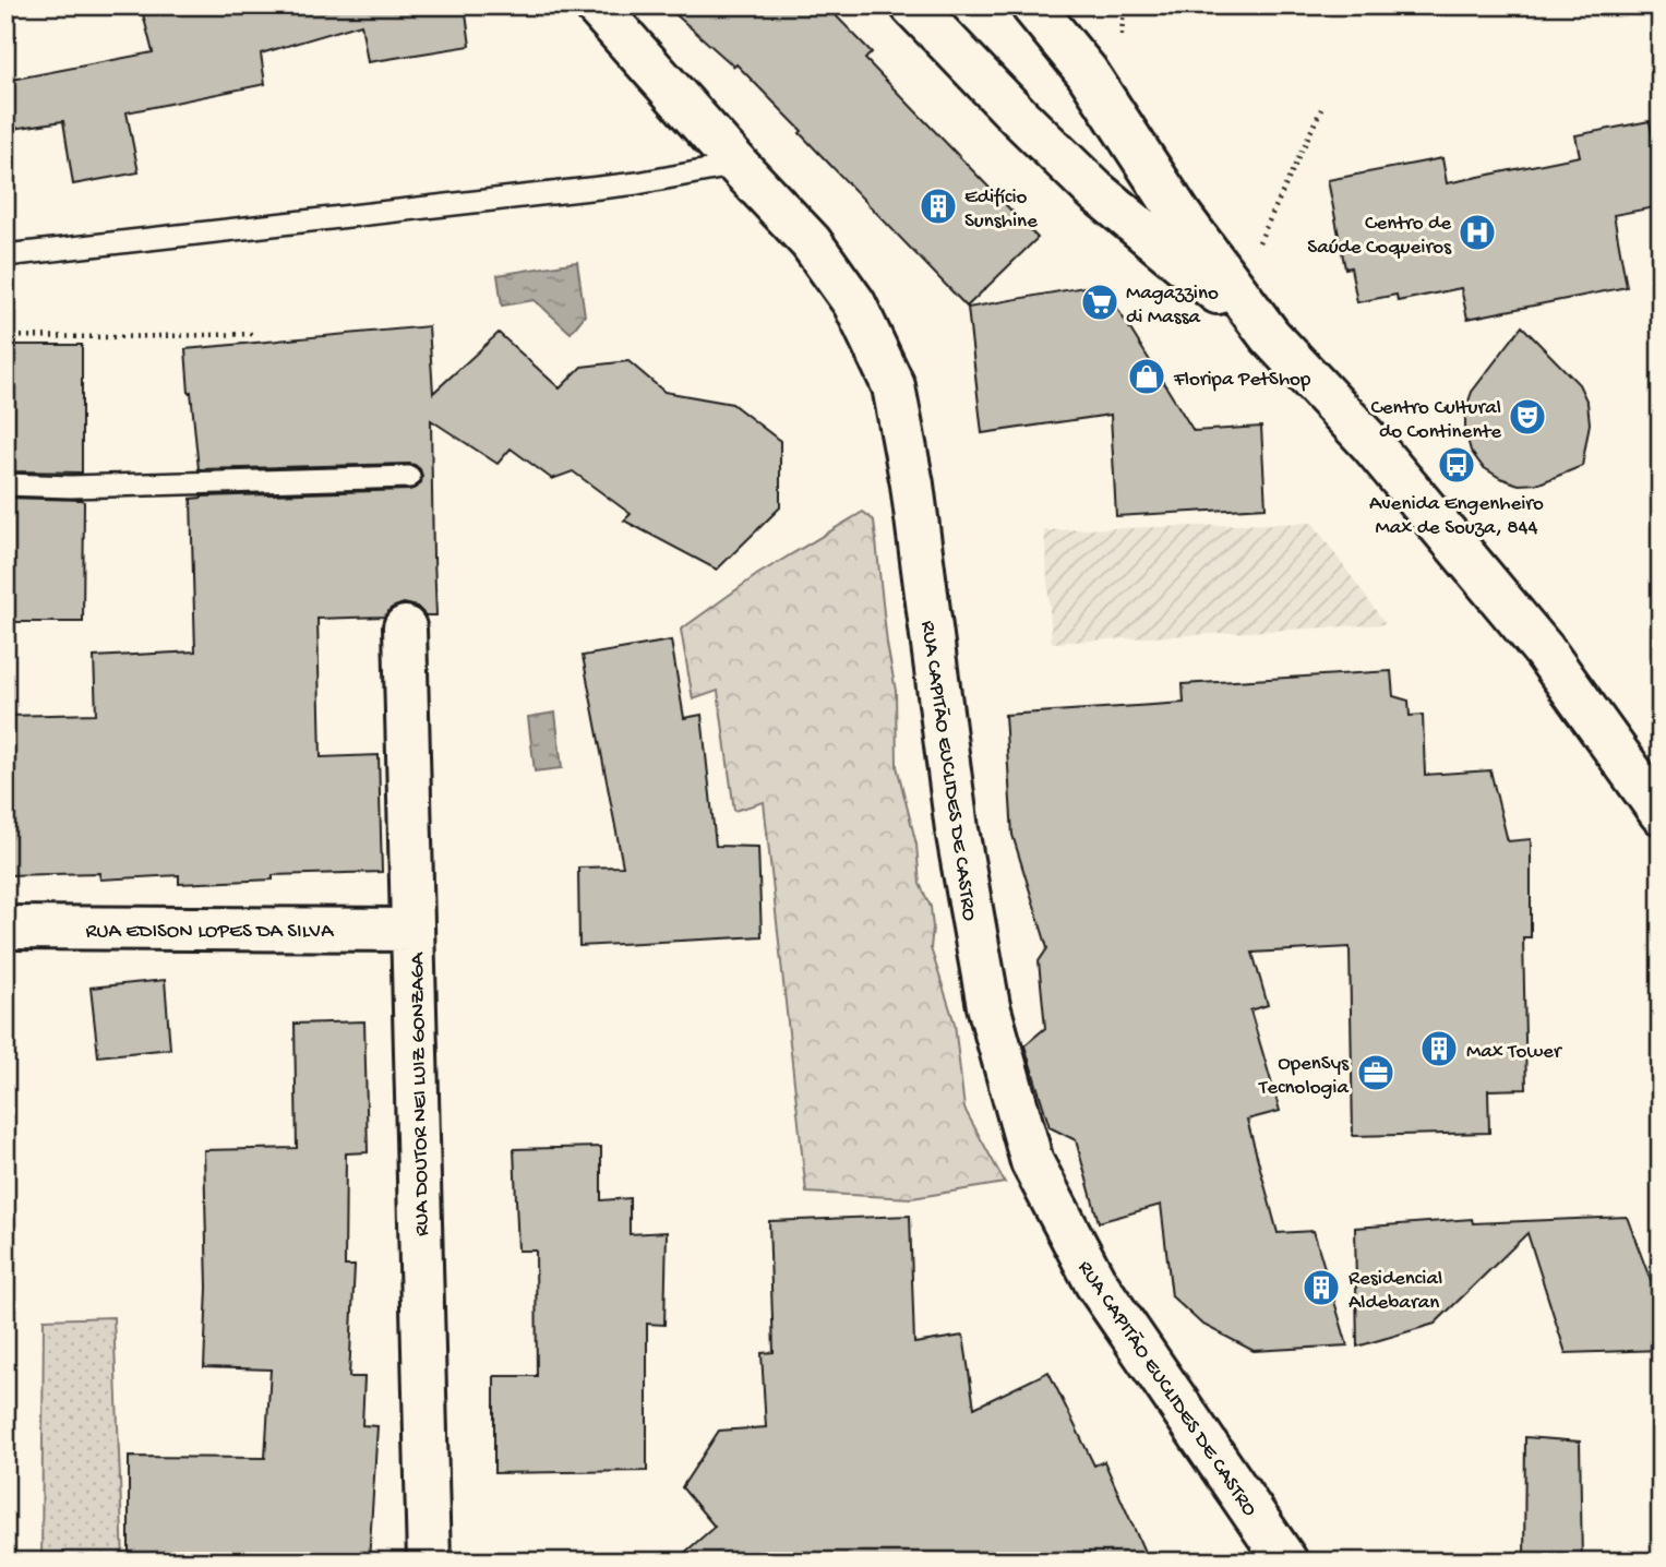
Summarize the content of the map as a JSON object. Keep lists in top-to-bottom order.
{
  "streets": {
    "street": ["RUA CAPITÃO EUCLIDES DE CASTRO", "RUA EDISON LOPES DA SILVA", "RUA DOUTOR NEI LUIZ GONZAGA"]
  },
  "crossings": [
    ["RUA EDISON LOPES DA SILVA", "RUA DOUTOR NEI LUIZ GONZAGA"]
  ],
  "places": {
    "building": ["Edifício Sunshine", "Max Tower", "Residencial Aldebaran"],
    "hospital": ["Centro de Saúde Coqueiros"],
    "supermarket": ["Magazzino di Massa"],
    "shop": ["Floripa PetShop"],
    "theatre": ["Centro Cultural do Continente"],
    "bus stop": ["Avenida Engenheiro Max de Souza, 844"],
    "office": ["OpenSys Tecnologia"]
  }
}
